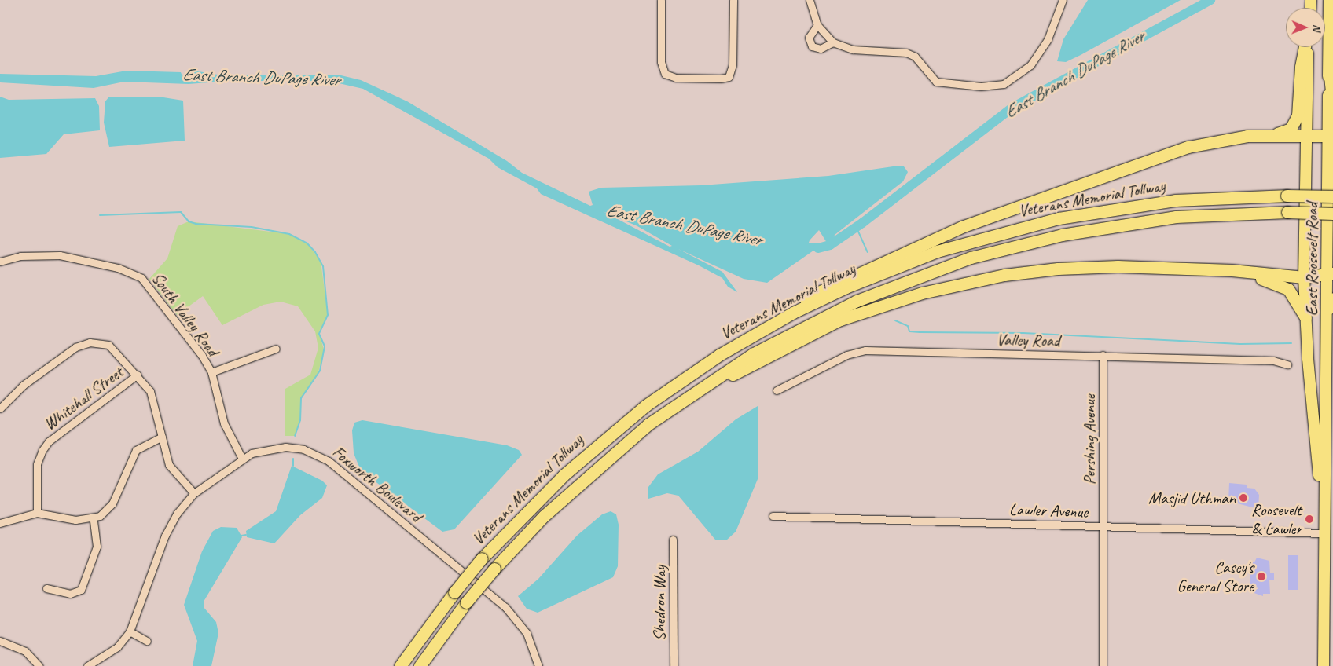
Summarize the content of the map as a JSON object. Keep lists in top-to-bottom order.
{
  "streets": {
    "highway": ["Veterans Memorial Tollway"],
    "main road": ["East Roosevelt Road"],
    "street": [
      "South Valley Road",
      "Valley Road",
      "Whitehall Street",
      "Pershing Avenue",
      "Foxworth Boulevard",
      "Lawler Avenue",
      "Shedron Way"
    ]
  },
  "crossings": [
    ["East Roosevelt Road", "Lawler Avenue"],
    ["South Valley Road", "Foxworth Boulevard"],
    ["Valley Road", "Pershing Avenue"],
    ["Pershing Avenue", "Lawler Avenue"]
  ],
  "water": ["East Branch DuPage River"],
  "places": ["Masjid Uthman", "Roosevelt & Lawler", "Casey's General Store"],
  "north": "right"
}
